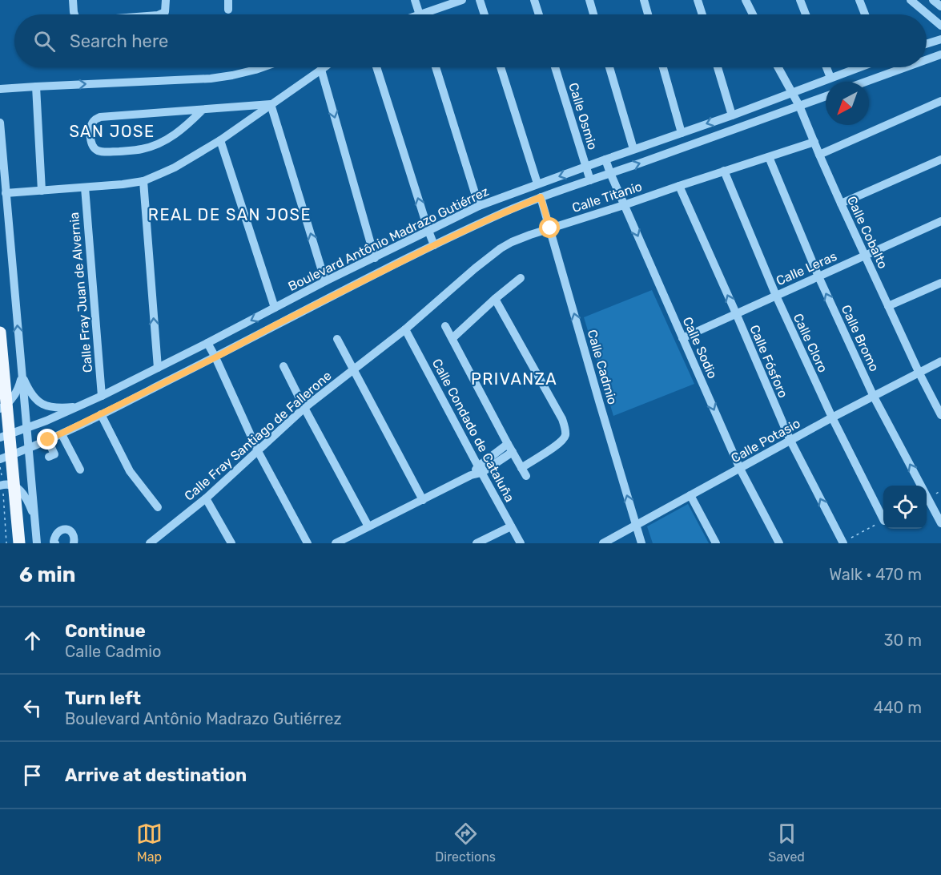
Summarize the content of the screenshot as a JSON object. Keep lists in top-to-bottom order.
{
  "streets": {
    "street": [
      "Calle Osmio",
      "Calle Titanio",
      "Calle Cobalto",
      "Boulevard Antônio Madrazo Gutiérrez",
      "Calle Leras",
      "Calle Fray Juan de Alvernia",
      "Calle Bromo",
      "Calle Cloro",
      "Calle Sodio",
      "Calle Fósforo",
      "Calle Cadmio",
      "Calle Condado de Cataluña",
      "Calle Fray Santiago de Fallerone",
      "Calle Potasio"
    ]
  },
  "crossings": [
    ["Calle Osmio", "Boulevard Antônio Madrazo Gutiérrez"],
    ["Calle Titanio", "Calle Cobalto"],
    ["Calle Titanio", "Calle Bromo"],
    ["Calle Titanio", "Calle Cloro"],
    ["Calle Titanio", "Calle Sodio"],
    ["Calle Titanio", "Calle Fósforo"],
    ["Calle Titanio", "Calle Cadmio"],
    ["Calle Titanio", "Calle Condado de Cataluña"],
    ["Calle Titanio", "Calle Fray Santiago de Fallerone"],
    ["Calle Cobalto", "Boulevard Antônio Madrazo Gutiérrez"],
    ["Calle Cobalto", "Calle Leras"],
    ["Calle Cobalto", "Calle Potasio"],
    ["Boulevard Antônio Madrazo Gutiérrez", "Calle Fray Juan de Alvernia"],
    ["Boulevard Antônio Madrazo Gutiérrez", "Calle Sodio"],
    ["Boulevard Antônio Madrazo Gutiérrez", "Calle Cadmio"],
    ["Calle Leras", "Calle Bromo"],
    ["Calle Leras", "Calle Cloro"],
    ["Calle Leras", "Calle Sodio"],
    ["Calle Leras", "Calle Fósforo"],
    ["Calle Bromo", "Calle Potasio"],
    ["Calle Cloro", "Calle Potasio"],
    ["Calle Sodio", "Calle Potasio"],
    ["Calle Fósforo", "Calle Potasio"],
    ["Calle Cadmio", "Calle Potasio"],
    ["Calle Condado de Cataluña", "Calle Fray Santiago de Fallerone"]
  ],
  "one_way": [
    "Calle Bromo",
    "Calle Sodio",
    "Calle Fósforo",
    "Calle Cadmio"
  ],
  "districts": ["SAN JOSE", "REAL DE SAN JOSE", "PRIVANZA"],
  "north": "bottom left",
  "page": {
    "search": "Search here",
    "heading": ["6 min", "Walk · 470 m"],
    "list": [
      ["Continue", "Calle Cadmio", "30 m"],
      ["Turn left", "Boulevard Antônio Madrazo Gutiérrez", "440 m"],
      "Arrive at destination"
    ],
    "nav": ["Map", "Directions", "Saved"]
  }
}
